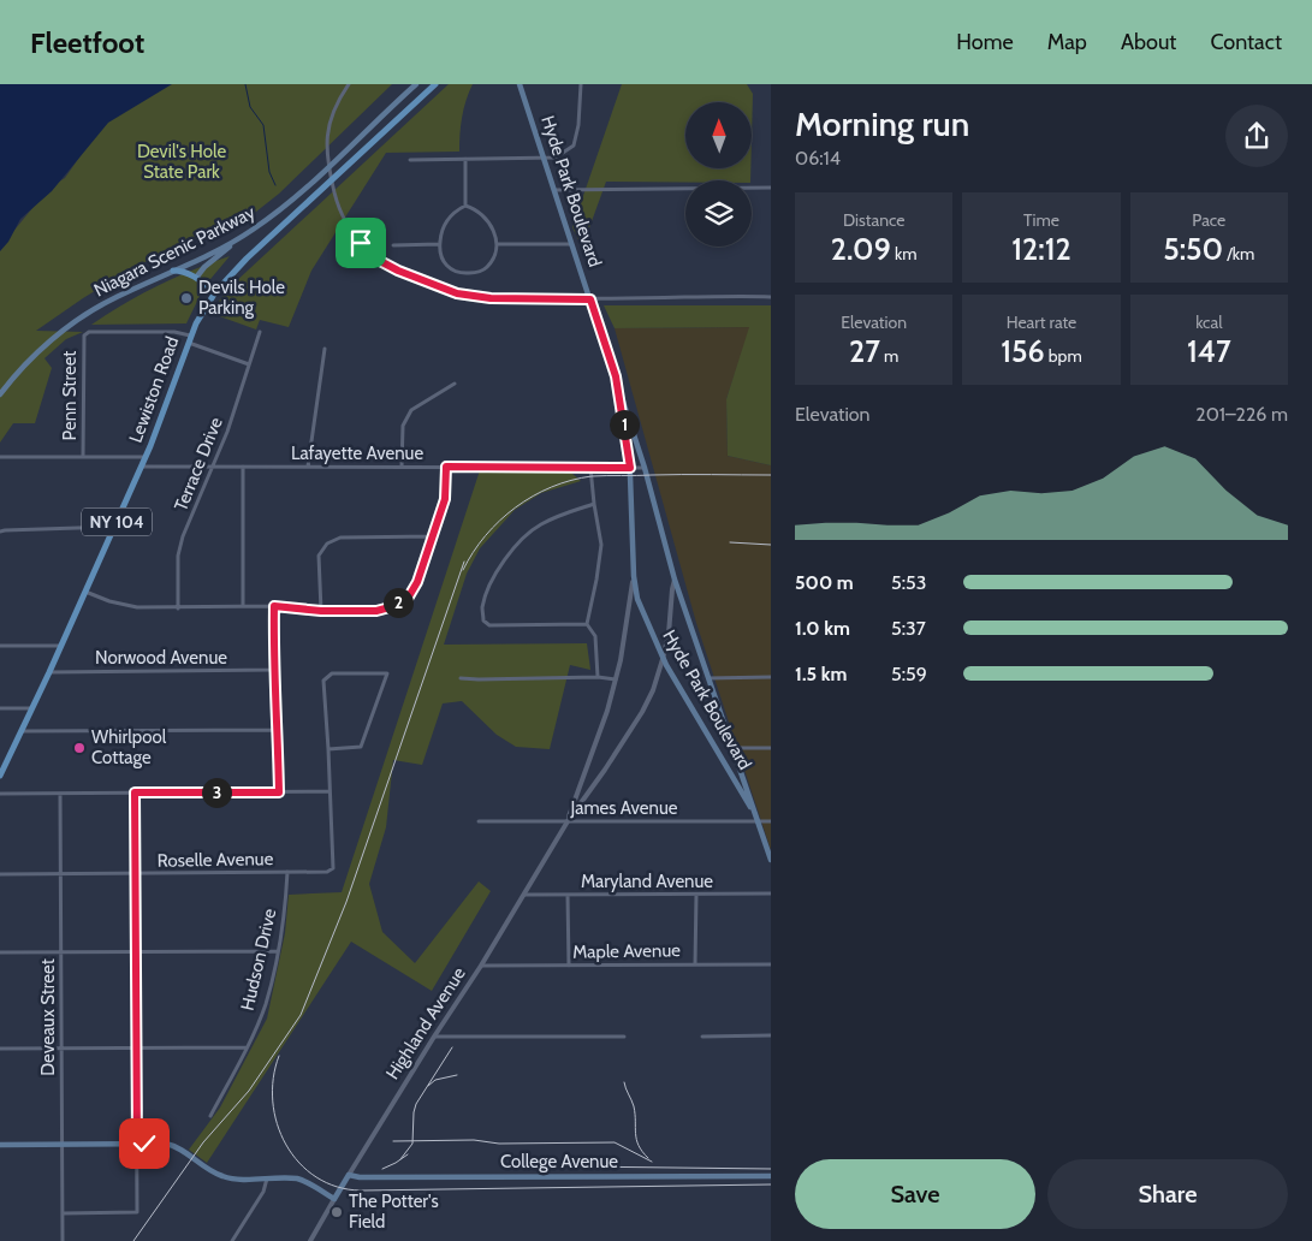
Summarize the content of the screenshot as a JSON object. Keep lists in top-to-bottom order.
{
  "streets": {
    "main road": [
      "Hyde Park Boulevard",
      "Niagara Scenic Parkway",
      "Lewiston Road",
      "NY 104",
      "Highland Avenue",
      "College Avenue"
    ],
    "street": [
      "Penn Street",
      "Lafayette Avenue",
      "Terrace Drive",
      "Norwood Avenue",
      "James Avenue",
      "Roselle Avenue",
      "Maryland Avenue",
      "Maple Avenue",
      "Hudson Drive",
      "Deveaux Street"
    ]
  },
  "crossings": [
    ["Hyde Park Boulevard", "Lafayette Avenue"],
    ["Hyde Park Boulevard", "James Avenue"],
    ["Hyde Park Boulevard", "Highland Avenue"],
    ["Lewiston Road", "Penn Street"],
    ["Lewiston Road", "Lafayette Avenue"],
    ["Lewiston Road", "Norwood Avenue"],
    ["Lafayette Avenue", "Terrace Drive"],
    ["James Avenue", "Highland Avenue"],
    ["Roselle Avenue", "Hudson Drive"],
    ["Roselle Avenue", "Deveaux Street"],
    ["Maryland Avenue", "Highland Avenue"],
    ["Maple Avenue", "Highland Avenue"],
    ["Highland Avenue", "College Avenue"]
  ],
  "parks": ["Devil's Hole State Park"],
  "places": ["Devils Hole Parking", "Whirlpool Cottage", "The Potter's Field"],
  "north": "top",
  "page": {
    "header": "Fleetfoot",
    "nav": [
      "Home",
      "Map",
      "About",
      "Contact"
    ],
    "heading": ["Morning run", "06:14"],
    "stats": [
      ["Distance", "2.09 km"],
      ["Time", "12:12"],
      ["Pace", "5:50 /km"],
      ["Elevation", "27 m"],
      ["Heart rate", "156 bpm"],
      ["kcal", "147"]
    ],
    "chart": ["Elevation", "201–226 m"],
    "pins": ["1", "2", "3"],
    "list": [
      {
        "name": "500 m",
        "note": "5:53"
      },
      {
        "name": "1.0 km",
        "note": "5:37"
      },
      {
        "name": "1.5 km",
        "note": "5:59"
      }
    ],
    "buttons": ["Save", "Share"]
  }
}
